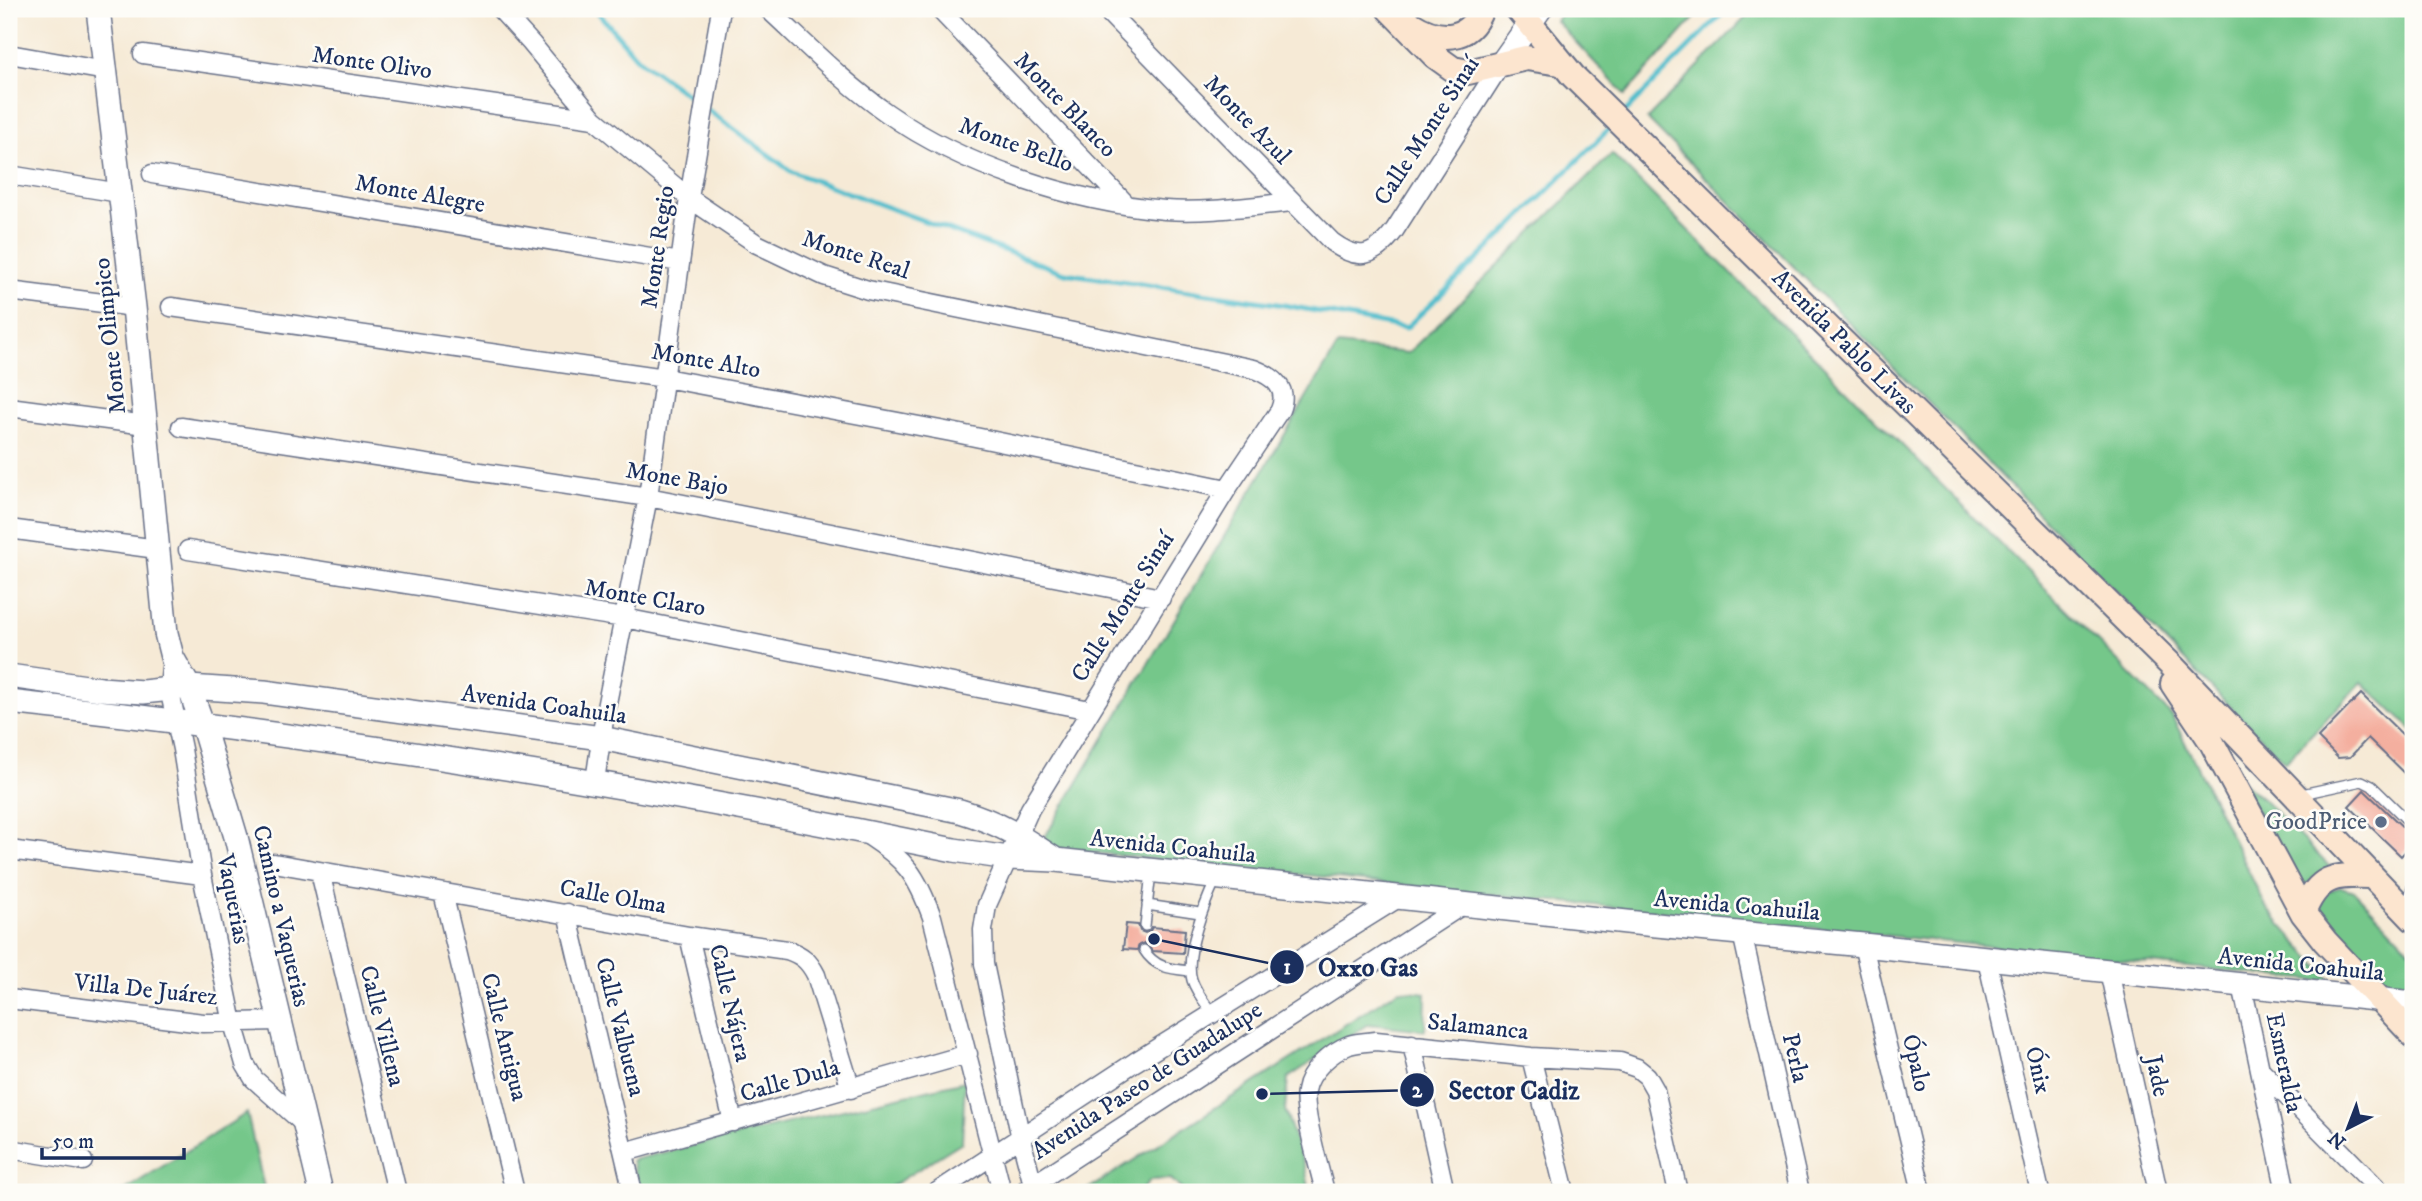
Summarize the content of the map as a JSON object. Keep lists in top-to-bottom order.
{
  "streets": {
    "main road": ["Avenida Pablo Livas"],
    "street": [
      "Monte Olivo",
      "Monte Blanco",
      "Monte Azul",
      "Calle Monte Sinaí",
      "Monte Bello",
      "Monte Alegre",
      "Monte Regio",
      "Monte Real",
      "Monte Olimpico",
      "Monte Alto",
      "Mone Bajo",
      "Monte Claro",
      "Avenida Coahuila",
      "Calle Olma",
      "Vaquerias",
      "Camino a Vaquerias",
      "Villa De Juárez",
      "Calle Nájera",
      "Calle Villena",
      "Calle Valbuena",
      "Salamanca",
      "Calle Antigua",
      "Perla",
      "Ópalo",
      "Esmeralda",
      "Ónix",
      "Jade",
      "Calle Dula",
      "Avenida Paseo de Guadalupe"
    ]
  },
  "crossings": [
    ["Monte Olivo", "Monte Real"],
    ["Monte Blanco", "Monte Bello"],
    ["Monte Azul", "Calle Monte Sinaí"],
    ["Monte Azul", "Monte Bello"],
    ["Calle Monte Sinaí", "Monte Real"],
    ["Calle Monte Sinaí", "Avenida Pablo Livas"],
    ["Calle Monte Sinaí", "Monte Alto"],
    ["Calle Monte Sinaí", "Mone Bajo"],
    ["Calle Monte Sinaí", "Monte Claro"],
    ["Calle Monte Sinaí", "Avenida Coahuila"],
    ["Calle Monte Sinaí", "Avenida Paseo de Guadalupe"],
    ["Monte Alegre", "Monte Regio"],
    ["Monte Regio", "Monte Real"],
    ["Monte Regio", "Monte Alto"],
    ["Monte Regio", "Mone Bajo"],
    ["Monte Regio", "Monte Claro"],
    ["Monte Regio", "Avenida Coahuila"],
    ["Monte Olimpico", "Camino a Vaquerias"],
    ["Avenida Pablo Livas", "Avenida Coahuila"],
    ["Avenida Coahuila", "Vaquerias"],
    ["Avenida Coahuila", "Camino a Vaquerias"],
    ["Avenida Coahuila", "Perla"],
    ["Avenida Coahuila", "Ópalo"],
    ["Avenida Coahuila", "Esmeralda"],
    ["Avenida Coahuila", "Ónix"],
    ["Avenida Coahuila", "Jade"],
    ["Avenida Coahuila", "Avenida Paseo de Guadalupe"],
    ["Calle Olma", "Calle Nájera"],
    ["Calle Olma", "Calle Villena"],
    ["Calle Olma", "Calle Valbuena"],
    ["Calle Olma", "Calle Antigua"],
    ["Calle Olma", "Calle Dula"],
    ["Vaquerias", "Camino a Vaquerias"],
    ["Vaquerias", "Villa De Juárez"],
    ["Camino a Vaquerias", "Villa De Juárez"],
    ["Calle Nájera", "Calle Dula"],
    ["Calle Valbuena", "Calle Dula"],
    ["Calle Dula", "Avenida Paseo de Guadalupe"]
  ],
  "places": ["GoodPrice", "Oxxo Gas", "Sector Cadiz"],
  "scale_bar": "50 m",
  "north": "bottom left"
}
